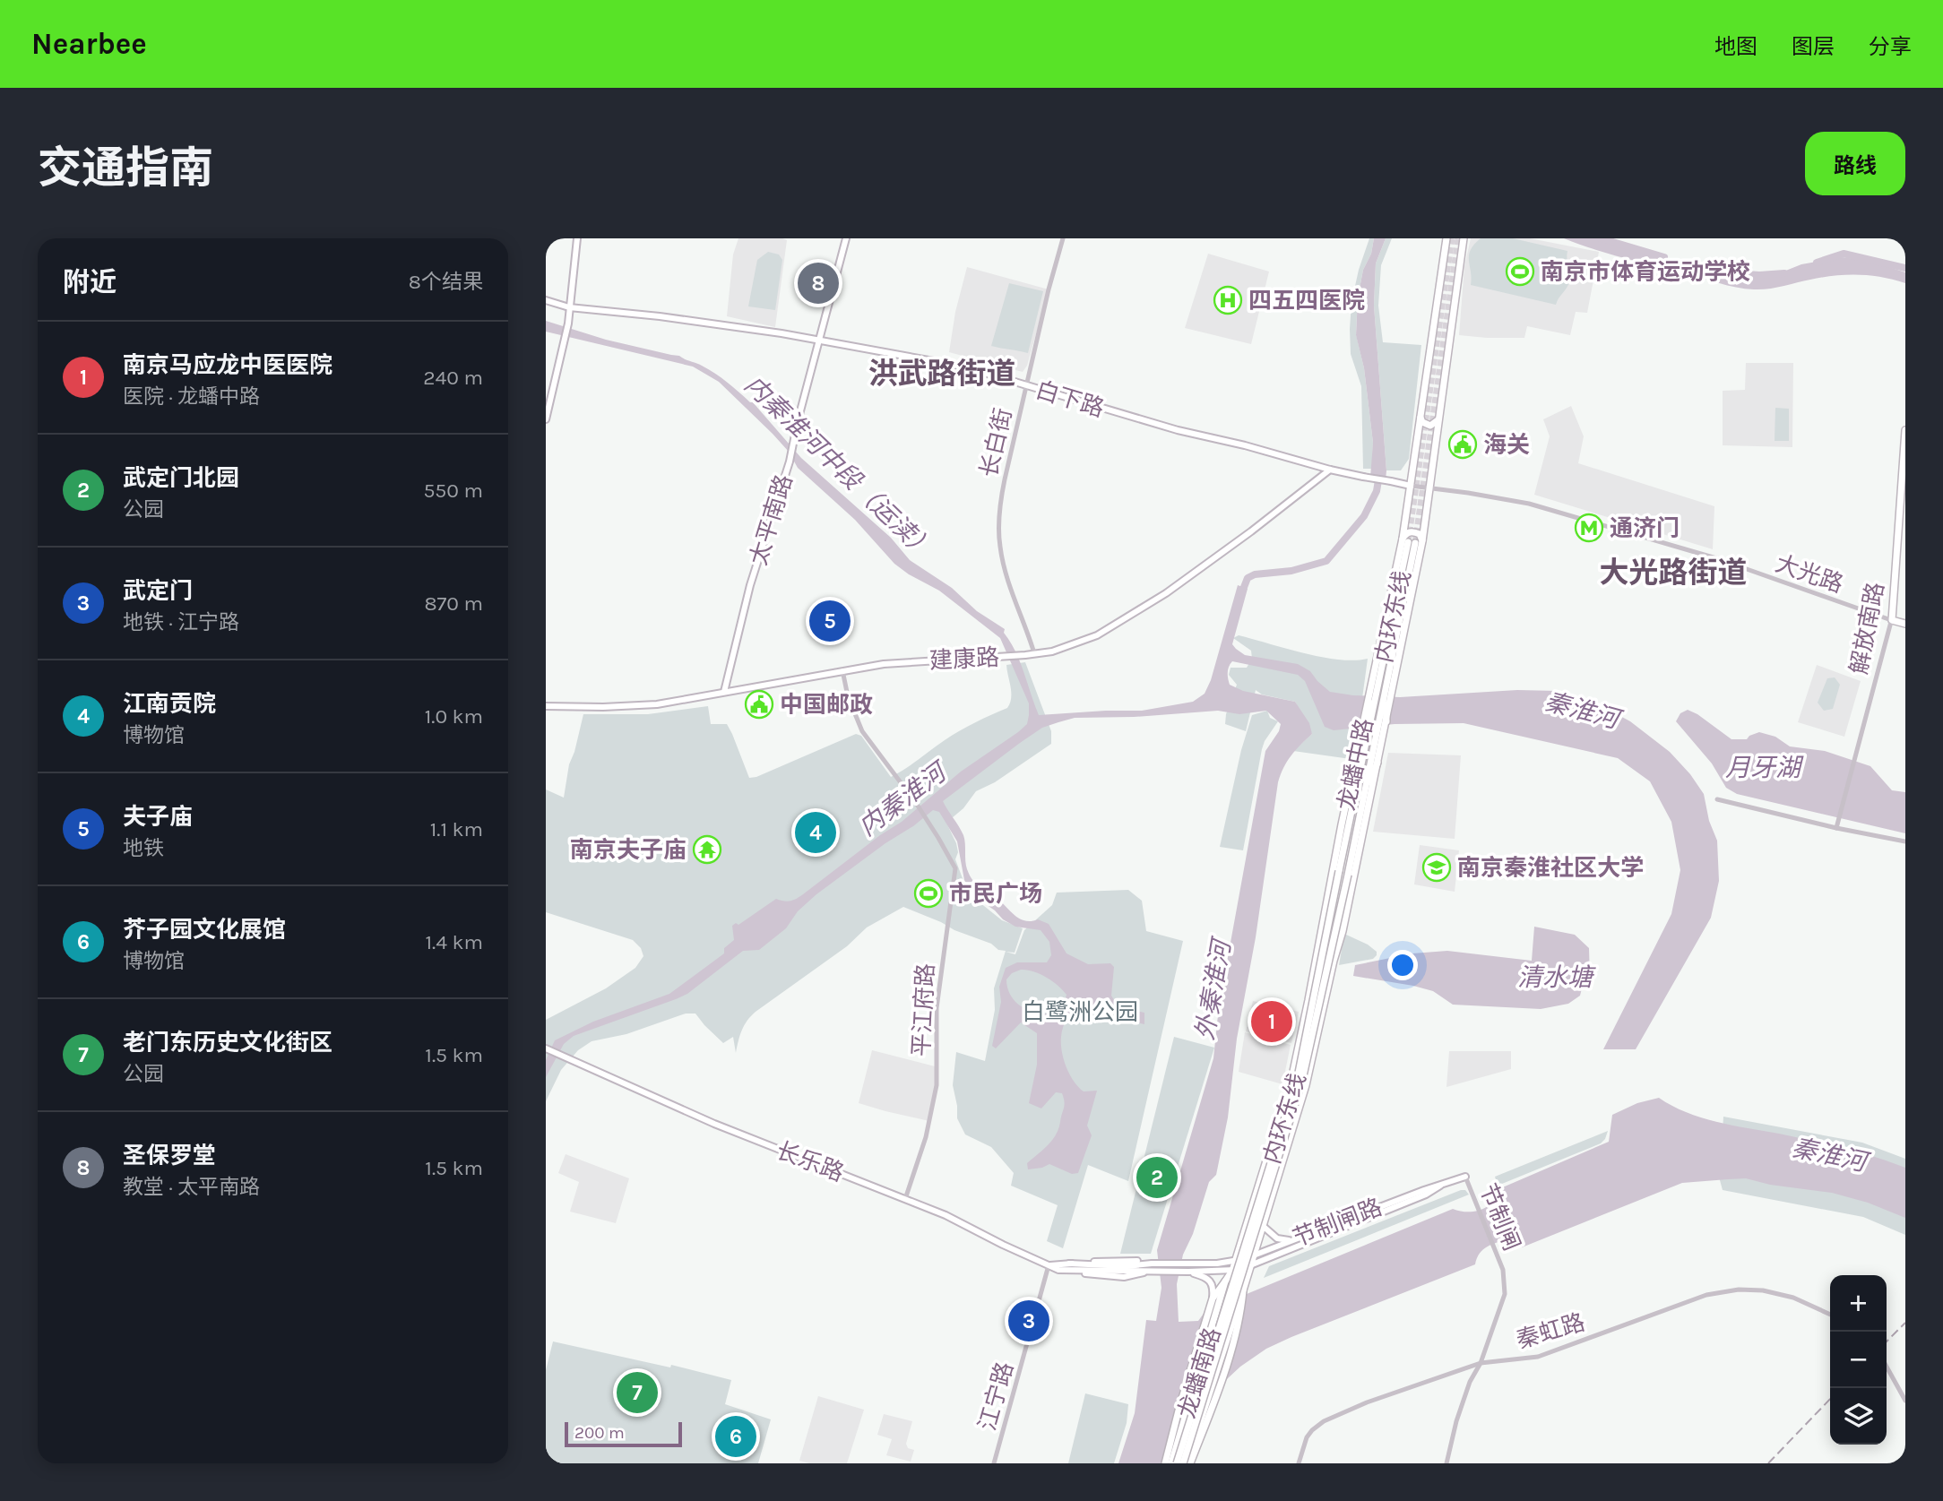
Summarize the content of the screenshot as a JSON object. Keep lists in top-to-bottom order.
{
  "streets": {
    "main road": [
      "白下路",
      "太平南路",
      "内环东线",
      "建康路",
      "龙蟠中路",
      "长乐路",
      "节制闸路",
      "龙蟠南路"
    ],
    "street": [
      "长白街",
      "大光路",
      "解放南路",
      "平江府路",
      "节制闸",
      "秦虹路",
      "江宁路"
    ]
  },
  "crossings": [
    ["白下路", "长白街"],
    ["白下路", "太平南路"],
    ["白下路", "大光路"],
    ["白下路", "建康路"],
    ["白下路", "龙蟠中路"],
    ["长白街", "建康路"],
    ["太平南路", "建康路"],
    ["大光路", "解放南路"],
    ["大光路", "龙蟠中路"],
    ["内环东线", "龙蟠中路"],
    ["内环东线", "龙蟠南路"],
    ["建康路", "平江府路"],
    ["龙蟠中路", "长乐路"],
    ["龙蟠中路", "节制闸路"],
    ["龙蟠中路", "龙蟠南路"],
    ["平江府路", "长乐路"],
    ["长乐路", "节制闸路"],
    ["长乐路", "江宁路"],
    ["节制闸", "节制闸路"],
    ["节制闸", "秦虹路"]
  ],
  "districts": ["洪武路街道", "大光路街道"],
  "water": [
    "内秦淮河中段（运渎）",
    "秦淮河",
    "月牙湖",
    "内秦淮河",
    "清水塘",
    "外秦淮河"
  ],
  "parks": ["白鹭洲公园"],
  "places": {
    "sports": ["南京市体育运动学校", "市民广场"],
    "hospital": ["四五四医院"],
    "public building": ["海关", "中国邮政"],
    "metro station": ["通济门"],
    "temple": ["南京夫子庙"],
    "school or university": ["南京秦淮社区大学"]
  },
  "scale_bar": "200 m",
  "page": {
    "header": "Nearbee",
    "nav": ["地图", "图层", "分享"],
    "title": "交通指南",
    "buttons": "路线",
    "heading": ["附近", "8个结果"],
    "pins": [
      "8",
      "5",
      "4",
      "1",
      "2",
      "3",
      "7",
      "6"
    ],
    "list": [
      {
        "mark": "1",
        "name": "南京马应龙中医医院",
        "note": "医院 · 龙蟠中路",
        "value": "240 m"
      },
      {
        "mark": "2",
        "name": "武定门北园",
        "note": "公园",
        "value": "550 m"
      },
      {
        "mark": "3",
        "name": "武定门",
        "note": "地铁 · 江宁路",
        "value": "870 m"
      },
      {
        "mark": "4",
        "name": "江南贡院",
        "note": "博物馆",
        "value": "1.0 km"
      },
      {
        "mark": "5",
        "name": "夫子庙",
        "note": "地铁",
        "value": "1.1 km"
      },
      {
        "mark": "6",
        "name": "芥子园文化展馆",
        "note": "博物馆",
        "value": "1.4 km"
      },
      {
        "mark": "7",
        "name": "老门东历史文化街区",
        "note": "公园",
        "value": "1.5 km"
      },
      {
        "mark": "8",
        "name": "圣保罗堂",
        "note": "教堂 · 太平南路",
        "value": "1.5 km"
      }
    ],
    "map_buttons": ["+", "−"],
    "scale": "200 m"
  }
}
